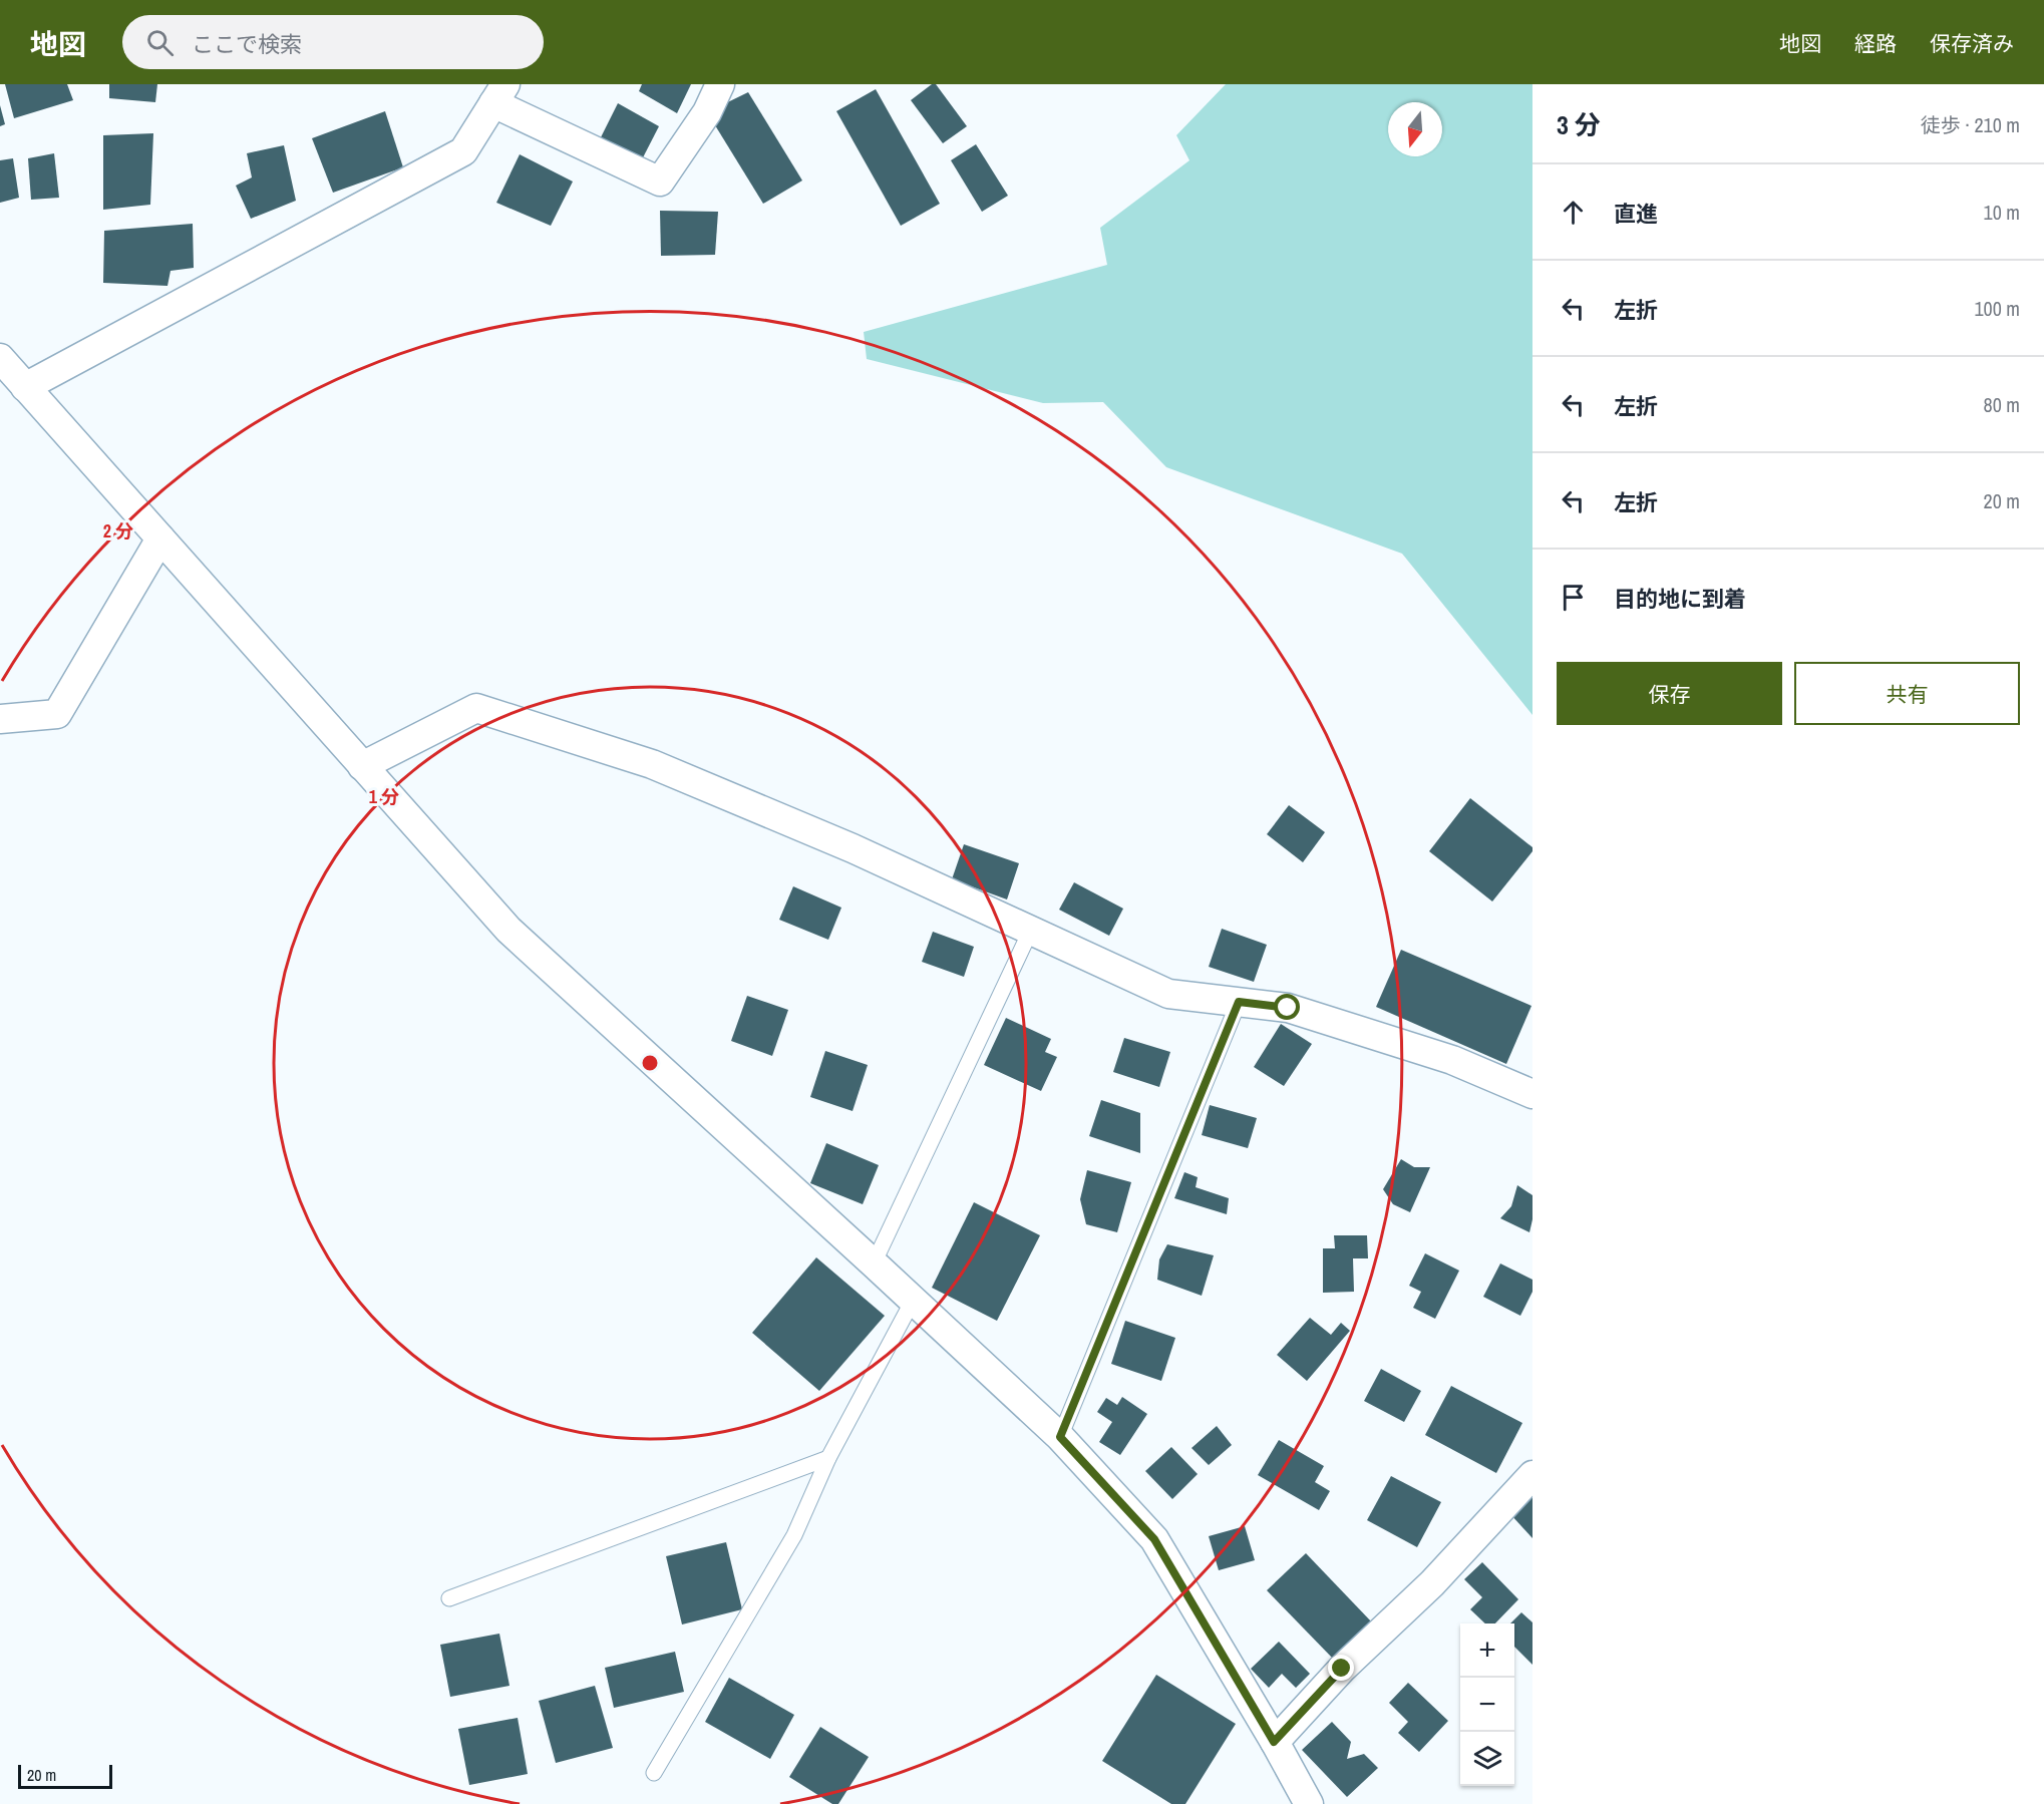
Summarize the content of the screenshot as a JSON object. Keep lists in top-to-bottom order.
{
  "scale_bar": "20 m",
  "north": "bottom",
  "page": {
    "header": "地図",
    "search": "ここで検索",
    "nav": ["地図", "経路", "保存済み"],
    "heading": ["3 分", "徒歩 · 210 m"],
    "list": [
      ["直進", "10 m"],
      ["左折", "100 m"],
      ["左折", "80 m"],
      ["左折", "20 m"],
      "目的地に到着"
    ],
    "buttons": ["保存", "共有"],
    "map_buttons": ["+", "−"],
    "scale": "20 m"
  },
  "rings": ["2 分", "1 分"]
}
